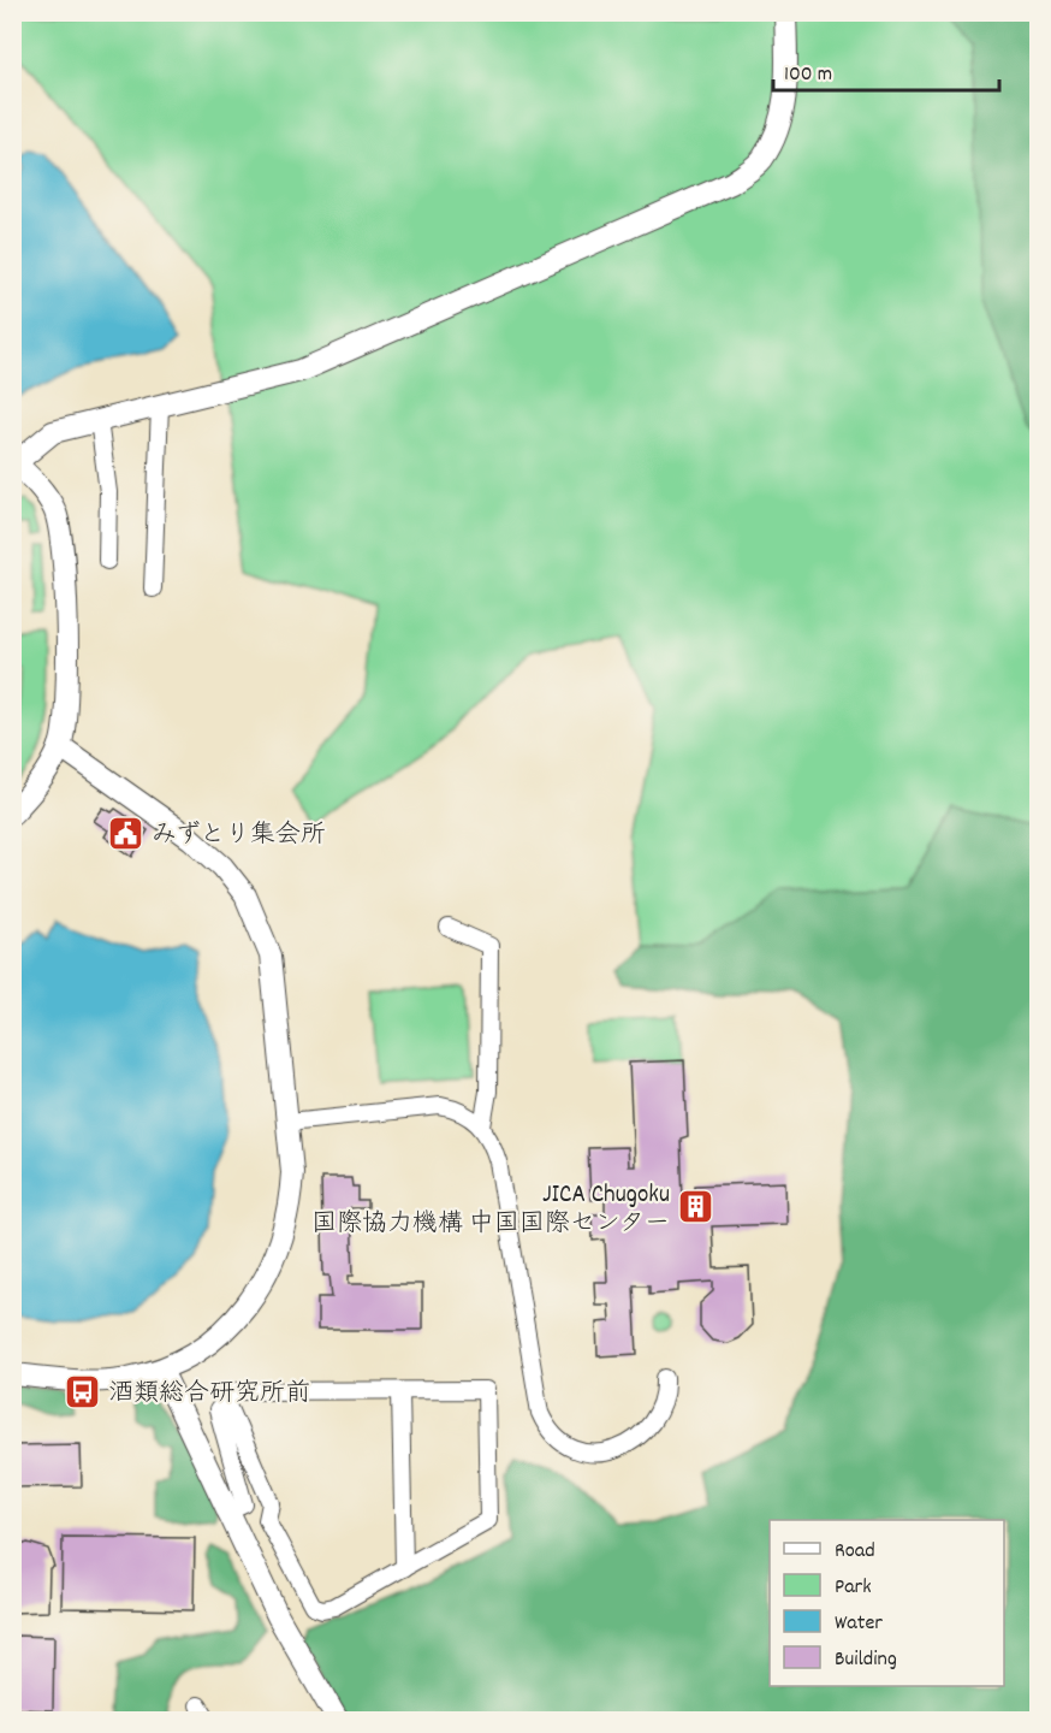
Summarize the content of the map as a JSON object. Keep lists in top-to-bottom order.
{
  "places": {
    "public building": ["みずとり集会所"],
    "building": ["JICA Chugoku 国際協力機構 中国国際センター"],
    "bus stop": ["酒類総合研究所前"]
  },
  "legend": [
    "Road",
    "Park",
    "Water",
    "Building"
  ],
  "scale_bar": "100 m"
}
